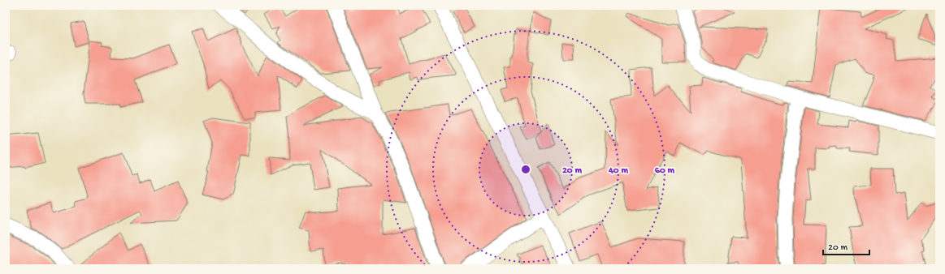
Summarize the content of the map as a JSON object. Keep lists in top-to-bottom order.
{
  "scale_bar": "20 m",
  "rings": ["20 m", "40 m", "60 m"]
}
